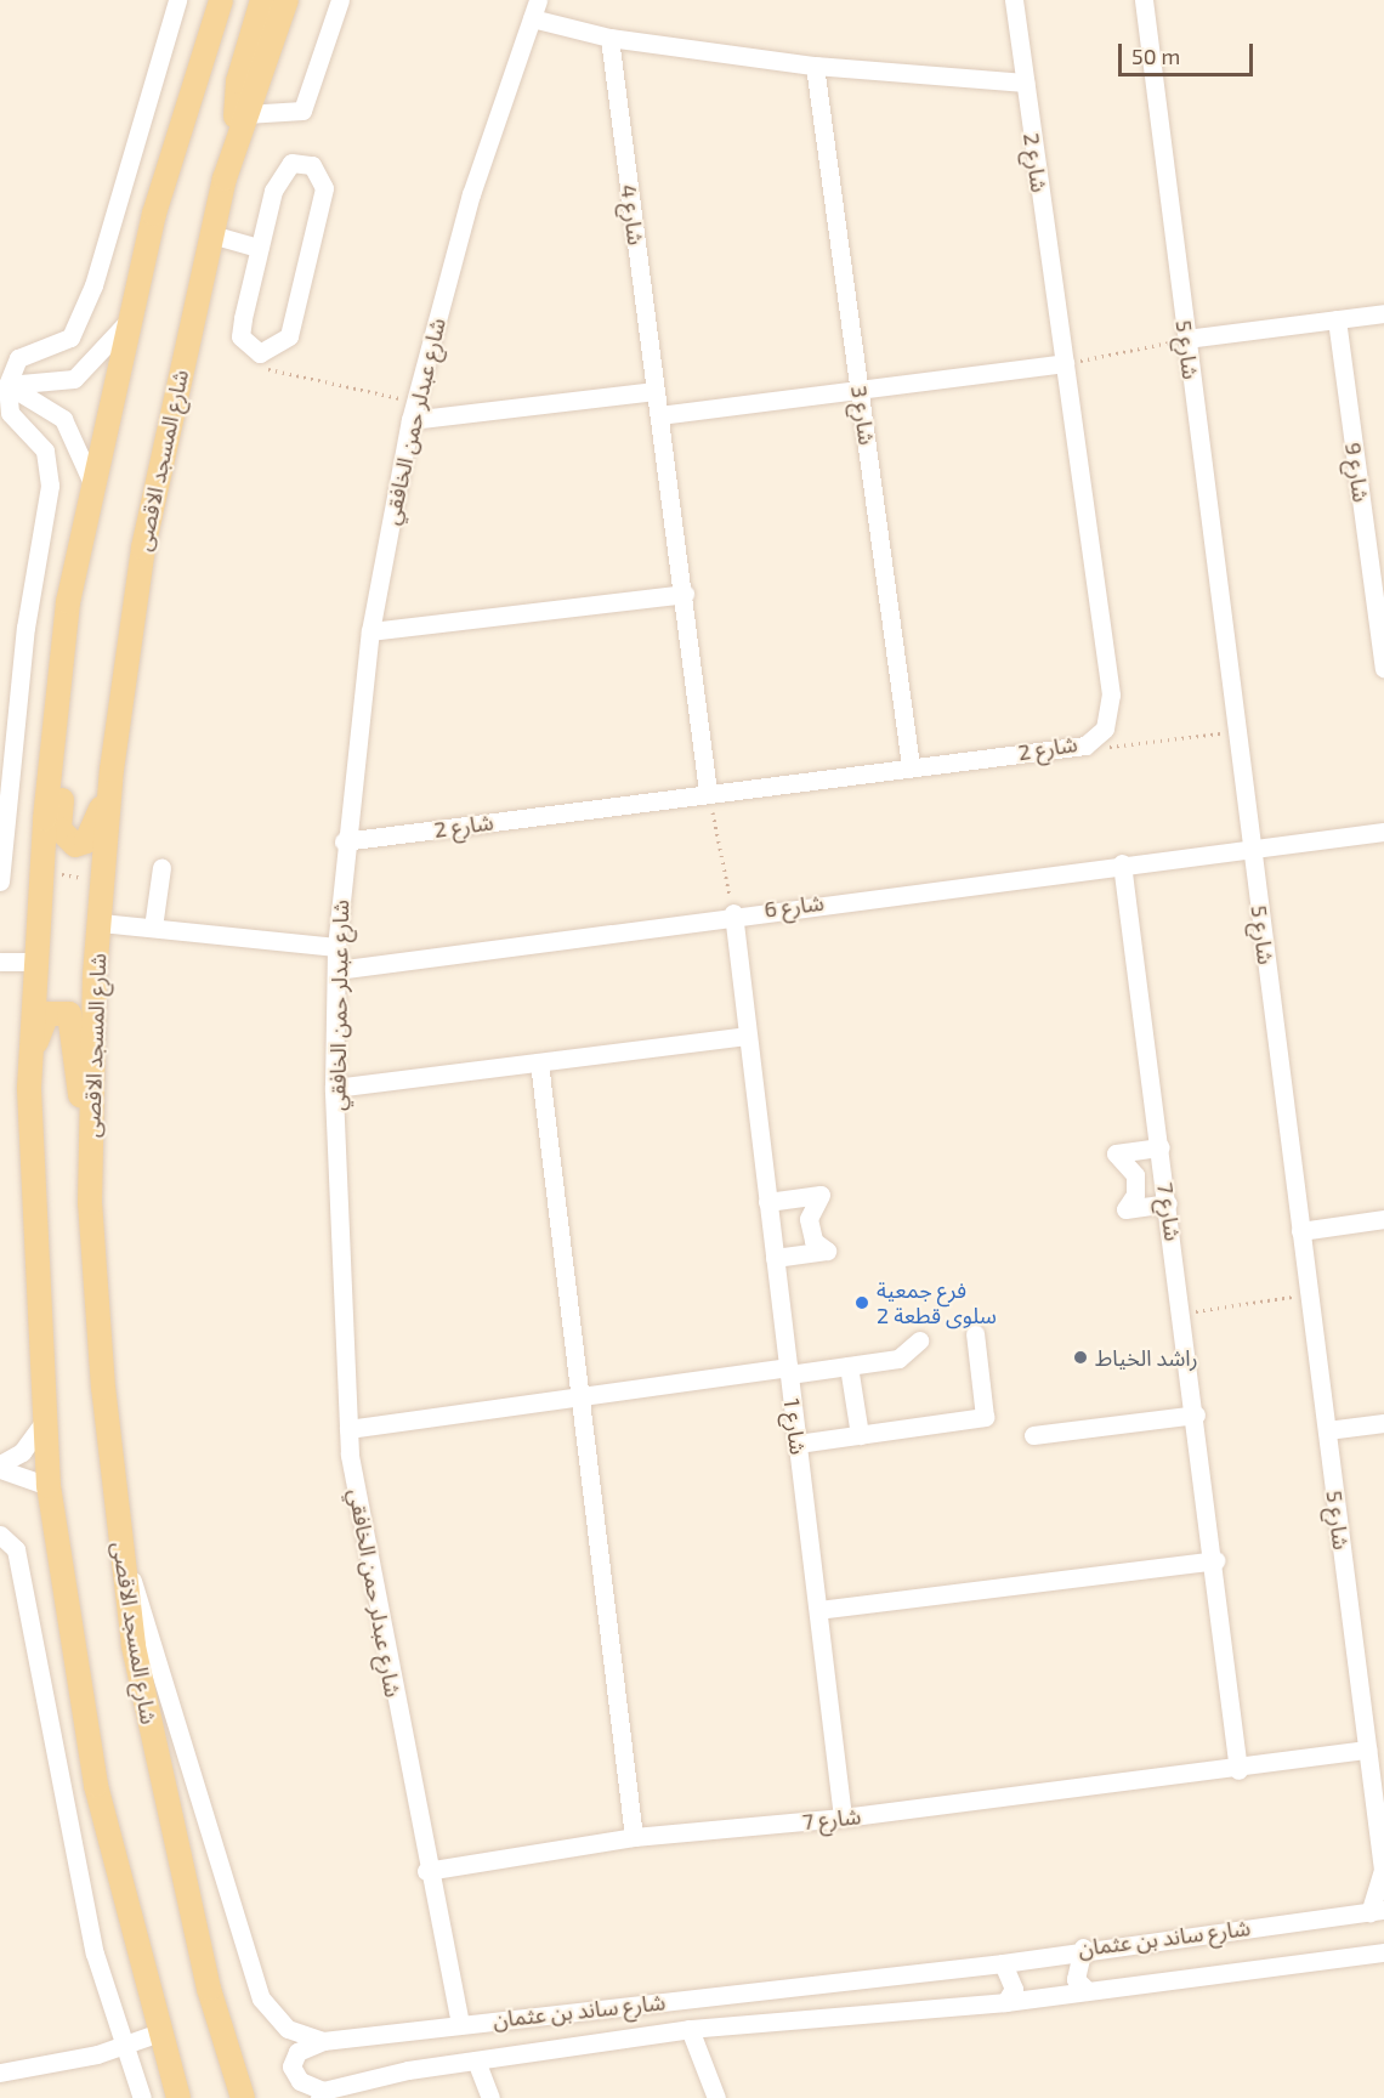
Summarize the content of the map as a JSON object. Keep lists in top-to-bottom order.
{
  "streets": {
    "main road": ["شارع المسجد الاقصى"],
    "street": [
      "شارع 2",
      "شارع 4",
      "شارع 5",
      "شارع 3",
      "شارع عبدلر حمن الخافقي",
      "شارع 9",
      "شارع 6",
      "شارع 7",
      "شارع 1",
      "شارع ساند بن عثمان"
    ]
  },
  "crossings": [
    ["شارع 2", "شارع 4"],
    ["شارع 2", "شارع 3"],
    ["شارع 2", "شارع عبدلر حمن الخافقي"],
    ["شارع 5", "شارع 6"],
    ["شارع 5", "شارع 7"],
    ["شارع 5", "شارع ساند بن عثمان"],
    ["شارع عبدلر حمن الخافقي", "شارع 6"],
    ["شارع عبدلر حمن الخافقي", "شارع 7"],
    ["شارع عبدلر حمن الخافقي", "شارع ساند بن عثمان"],
    ["شارع المسجد الاقصى", "شارع ساند بن عثمان"],
    ["شارع 6", "شارع 7"],
    ["شارع 6", "شارع 1"],
    ["شارع 7", "شارع 1"]
  ],
  "places": ["فرع جمعية سلوى قطعة 2", "راشد الخياط"],
  "scale_bar": "50 m"
}
